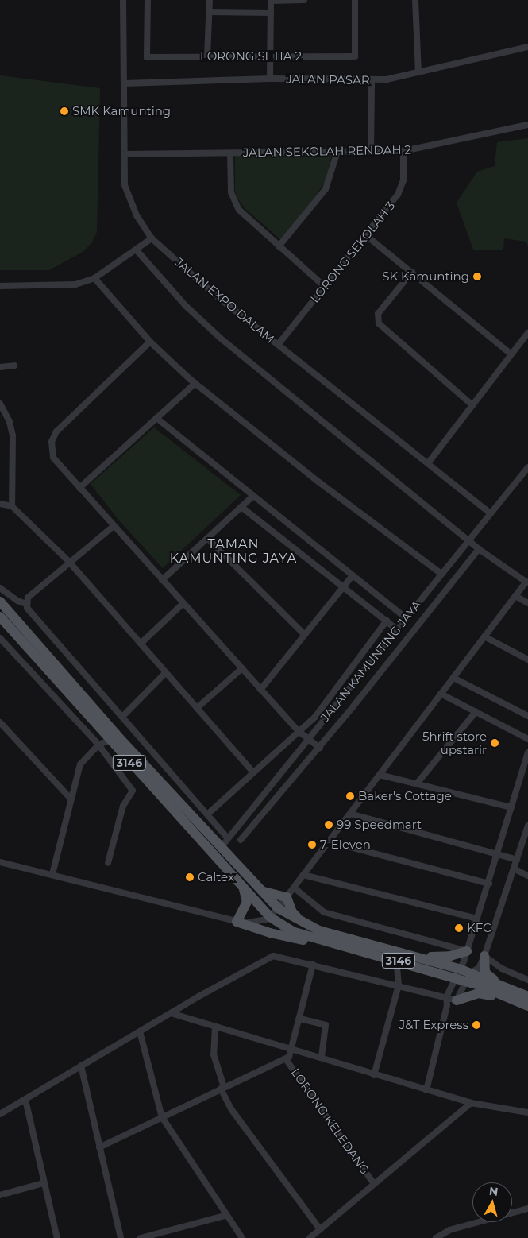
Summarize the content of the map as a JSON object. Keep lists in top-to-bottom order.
{
  "streets": {
    "main road": ["3146"],
    "street": [
      "LORONG SETIA 2",
      "JALAN PASAR",
      "JALAN SEKOLAH RENDAH 2",
      "LORONG SEKOLAH 3",
      "JALAN EXPO DALAM",
      "JALAN KAMUNTING JAYA",
      "LORONG KELEDANG"
    ]
  },
  "crossings": [
    ["JALAN PASAR", "JALAN EXPO DALAM"],
    ["JALAN SEKOLAH RENDAH 2", "LORONG SEKOLAH 3"],
    ["JALAN SEKOLAH RENDAH 2", "JALAN EXPO DALAM"],
    ["LORONG SEKOLAH 3", "JALAN EXPO DALAM"],
    ["JALAN EXPO DALAM", "JALAN KAMUNTING JAYA"],
    ["JALAN KAMUNTING JAYA", "3146"]
  ],
  "districts": ["TAMAN KAMUNTING JAYA"],
  "places": [
    "SMK Kamunting",
    "SK Kamunting",
    "5hrift store upstarir",
    "Baker's Cottage",
    "99 Speedmart",
    "7-Eleven",
    "Caltex",
    "KFC",
    "J&T Express"
  ],
  "north": "top"
}
